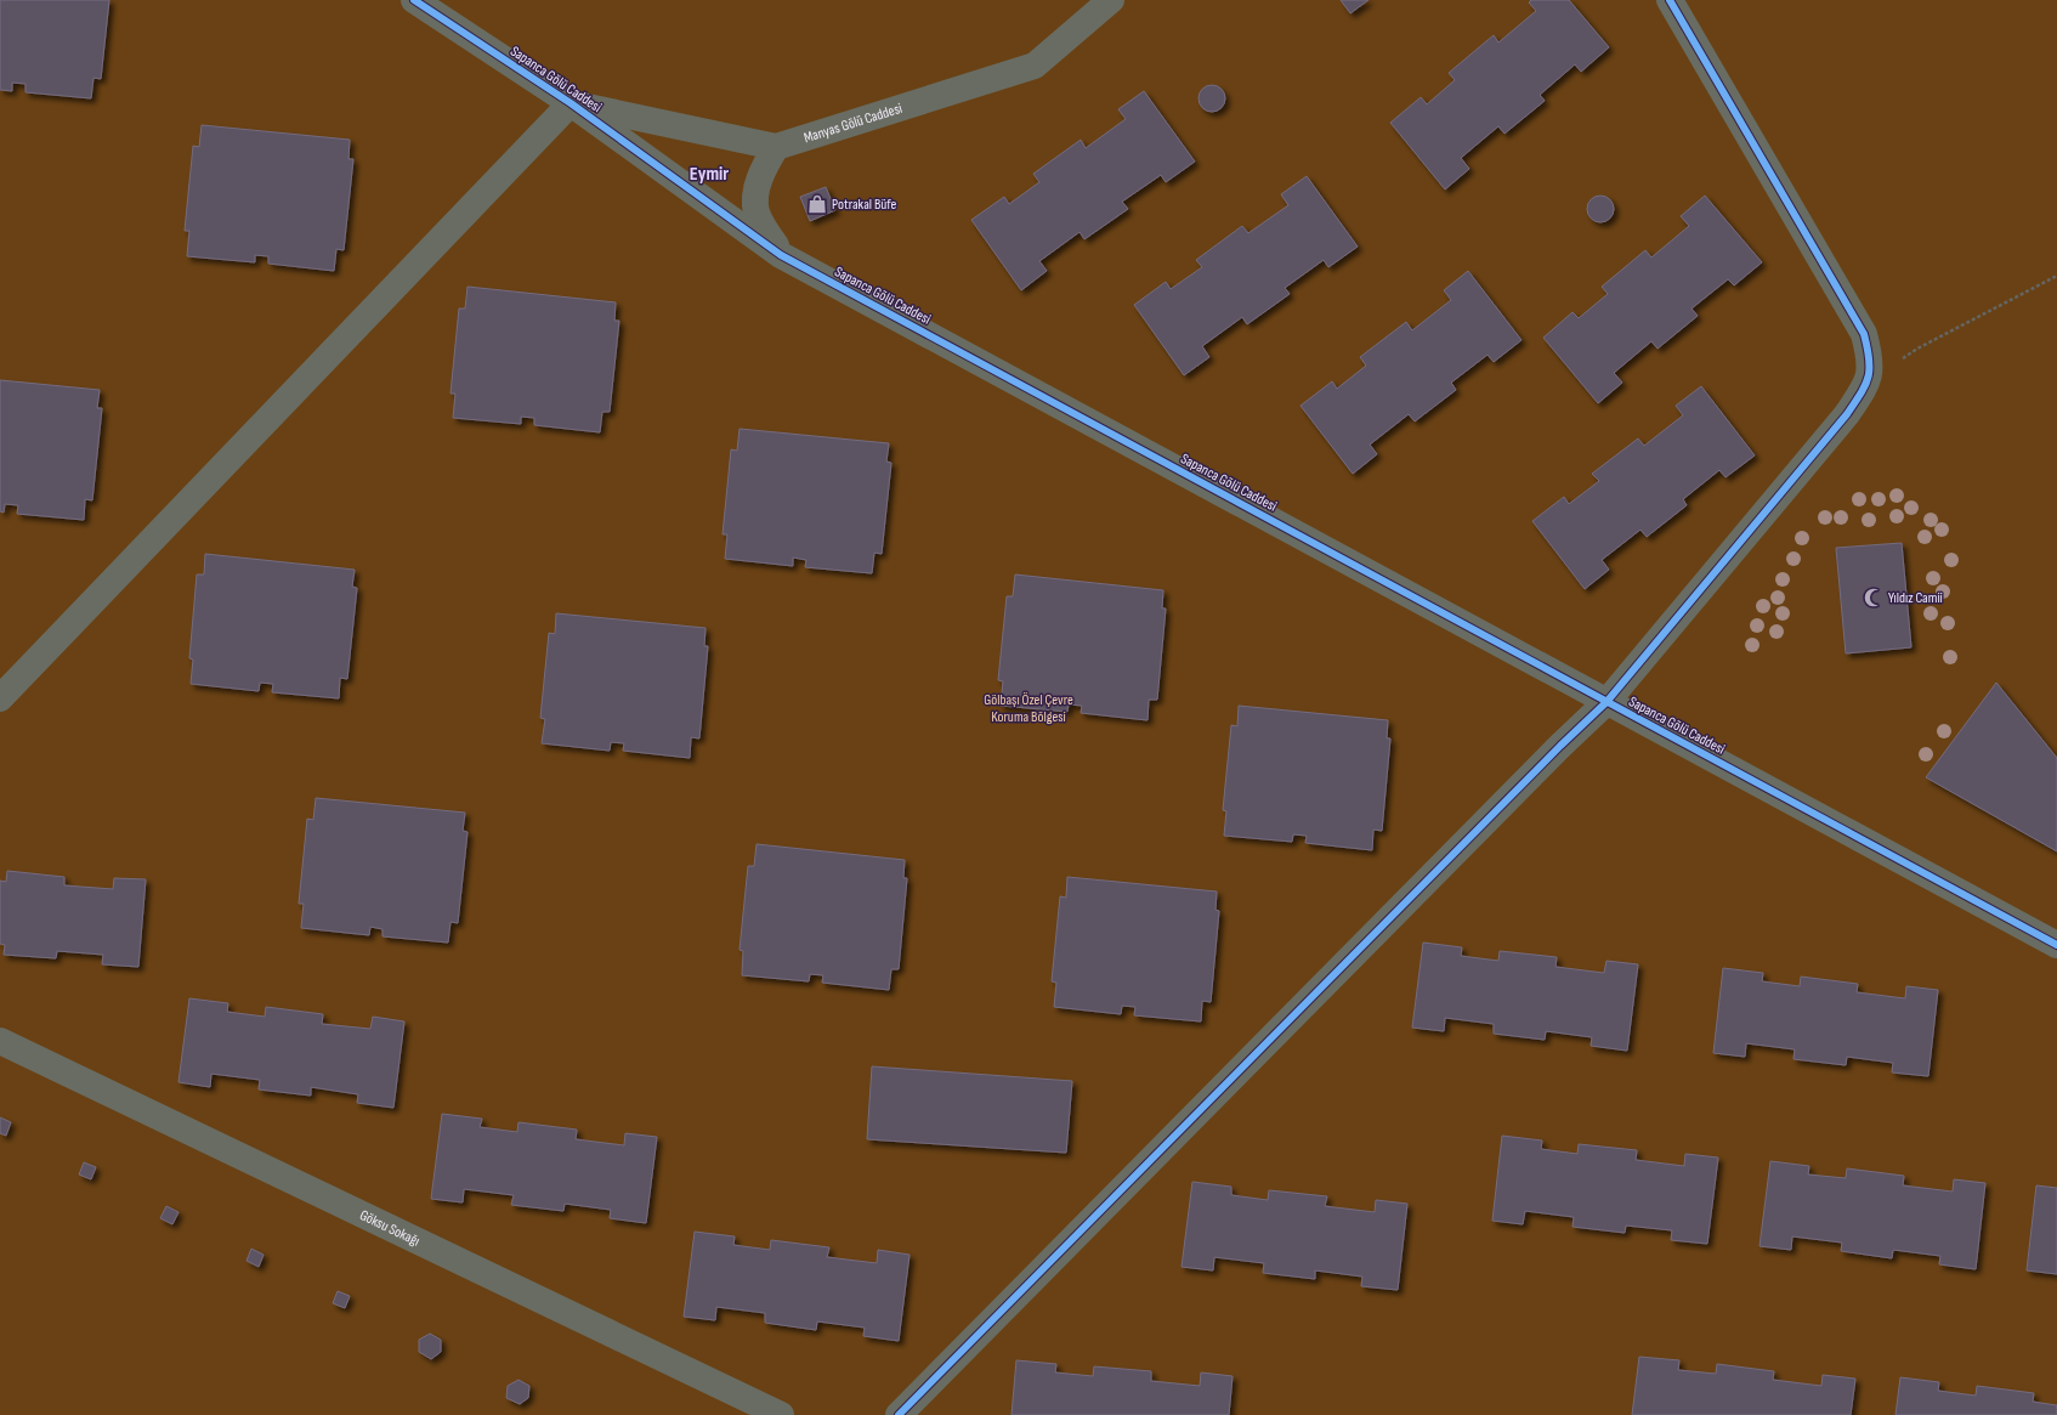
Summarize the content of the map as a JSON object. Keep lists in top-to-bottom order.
{
  "streets": {
    "street": ["Sapanca Gölü Caddesi", "Manyas Gölü Caddesi", "Göksu Sokağı"]
  },
  "crossings": [
    ["Sapanca Gölü Caddesi", "Manyas Gölü Caddesi"]
  ],
  "districts": ["Eymir"],
  "parks": ["Gölbaşı Özel Çevre Koruma Bölgesi"],
  "places": {
    "shop": ["Potrakal Büfe"],
    "mosque": ["Yıldız Camii"]
  }
}
